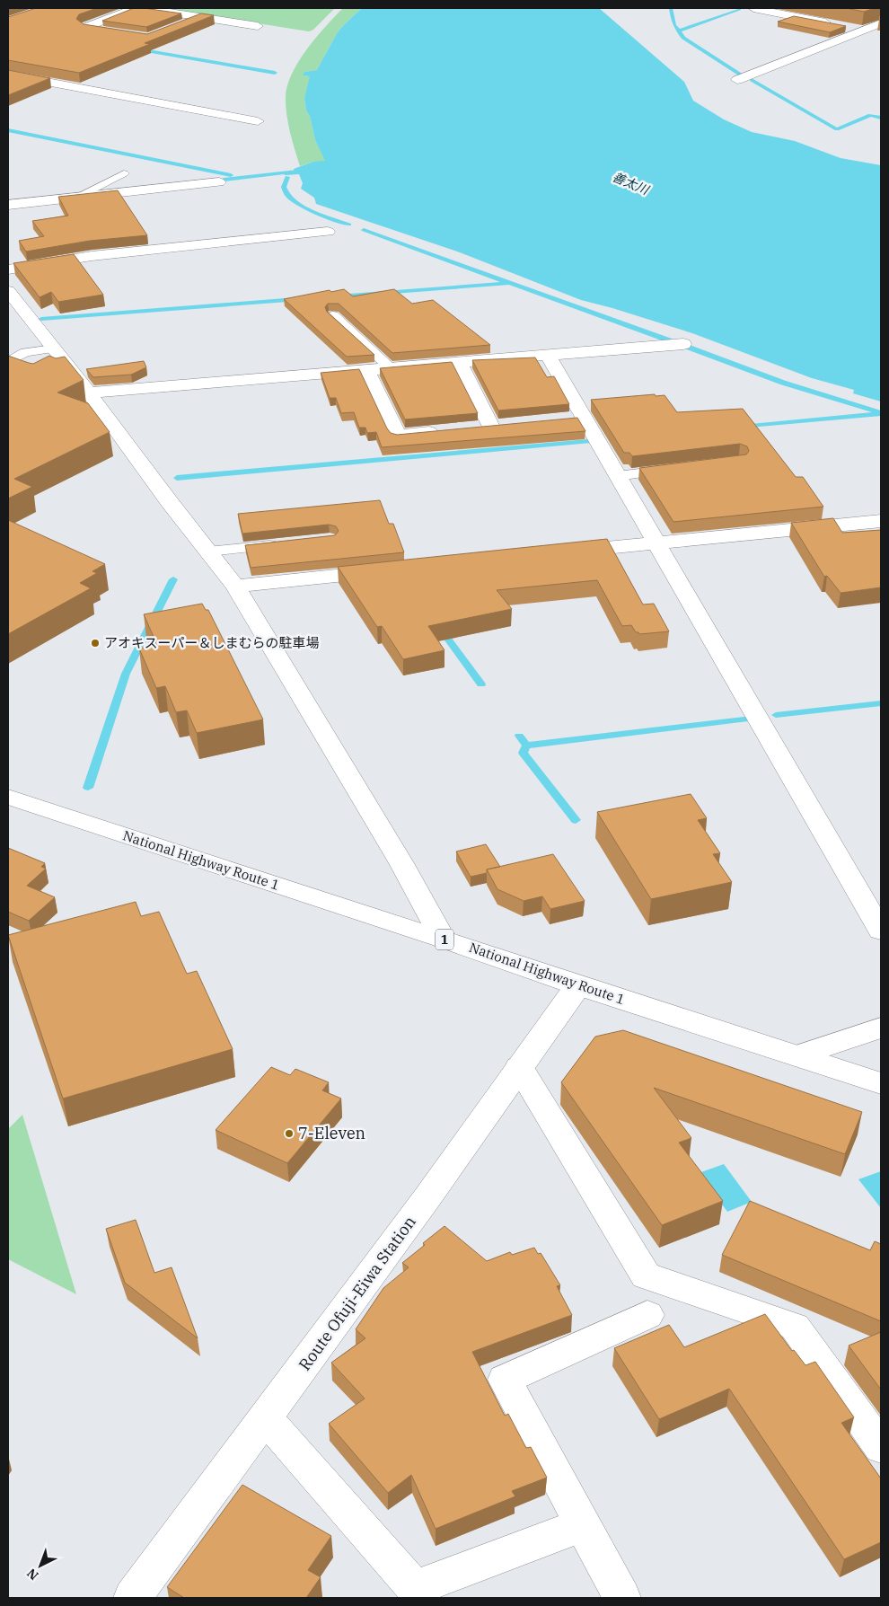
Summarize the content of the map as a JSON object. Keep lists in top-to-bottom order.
{
  "streets": {
    "main road": ["National Highway Route 1", "1", "Route Ofuji-Eiwa Station"]
  },
  "crossings": [
    ["National Highway Route 1", "Route Ofuji-Eiwa Station"]
  ],
  "water": ["善太川"],
  "places": ["アオキスーパー＆しまむらの駐車場", "7-Eleven"],
  "north": "bottom left"
}
